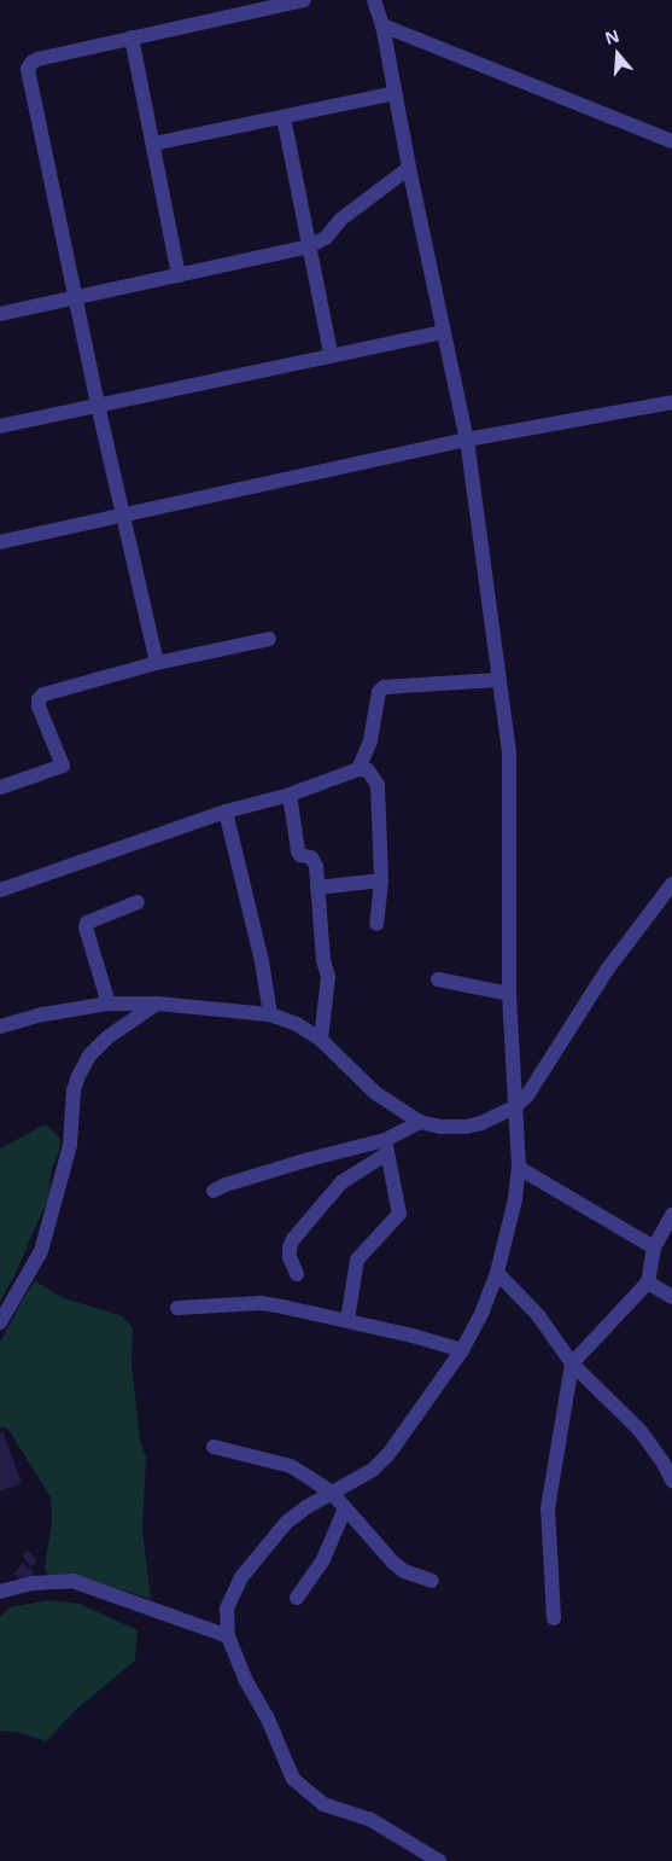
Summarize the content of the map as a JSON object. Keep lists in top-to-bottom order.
{
  "north": "top"
}
